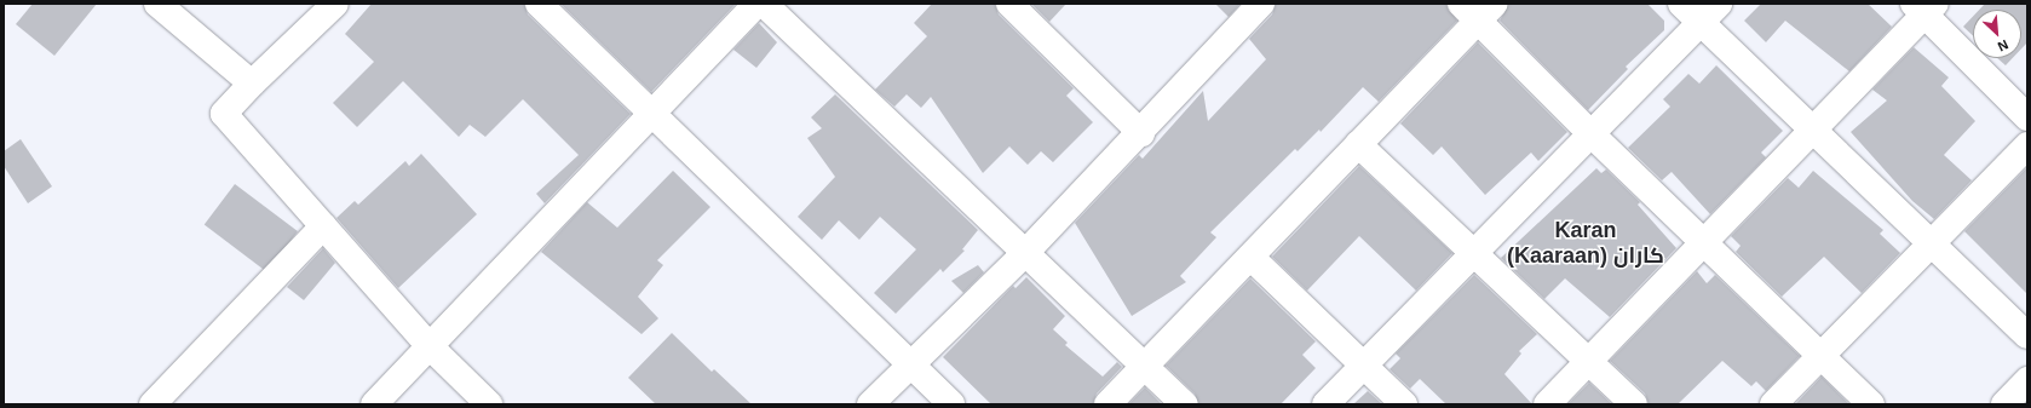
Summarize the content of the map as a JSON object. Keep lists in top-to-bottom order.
{
  "districts": ["Karan (Kaaraan) كاران"],
  "north": "bottom right"
}
